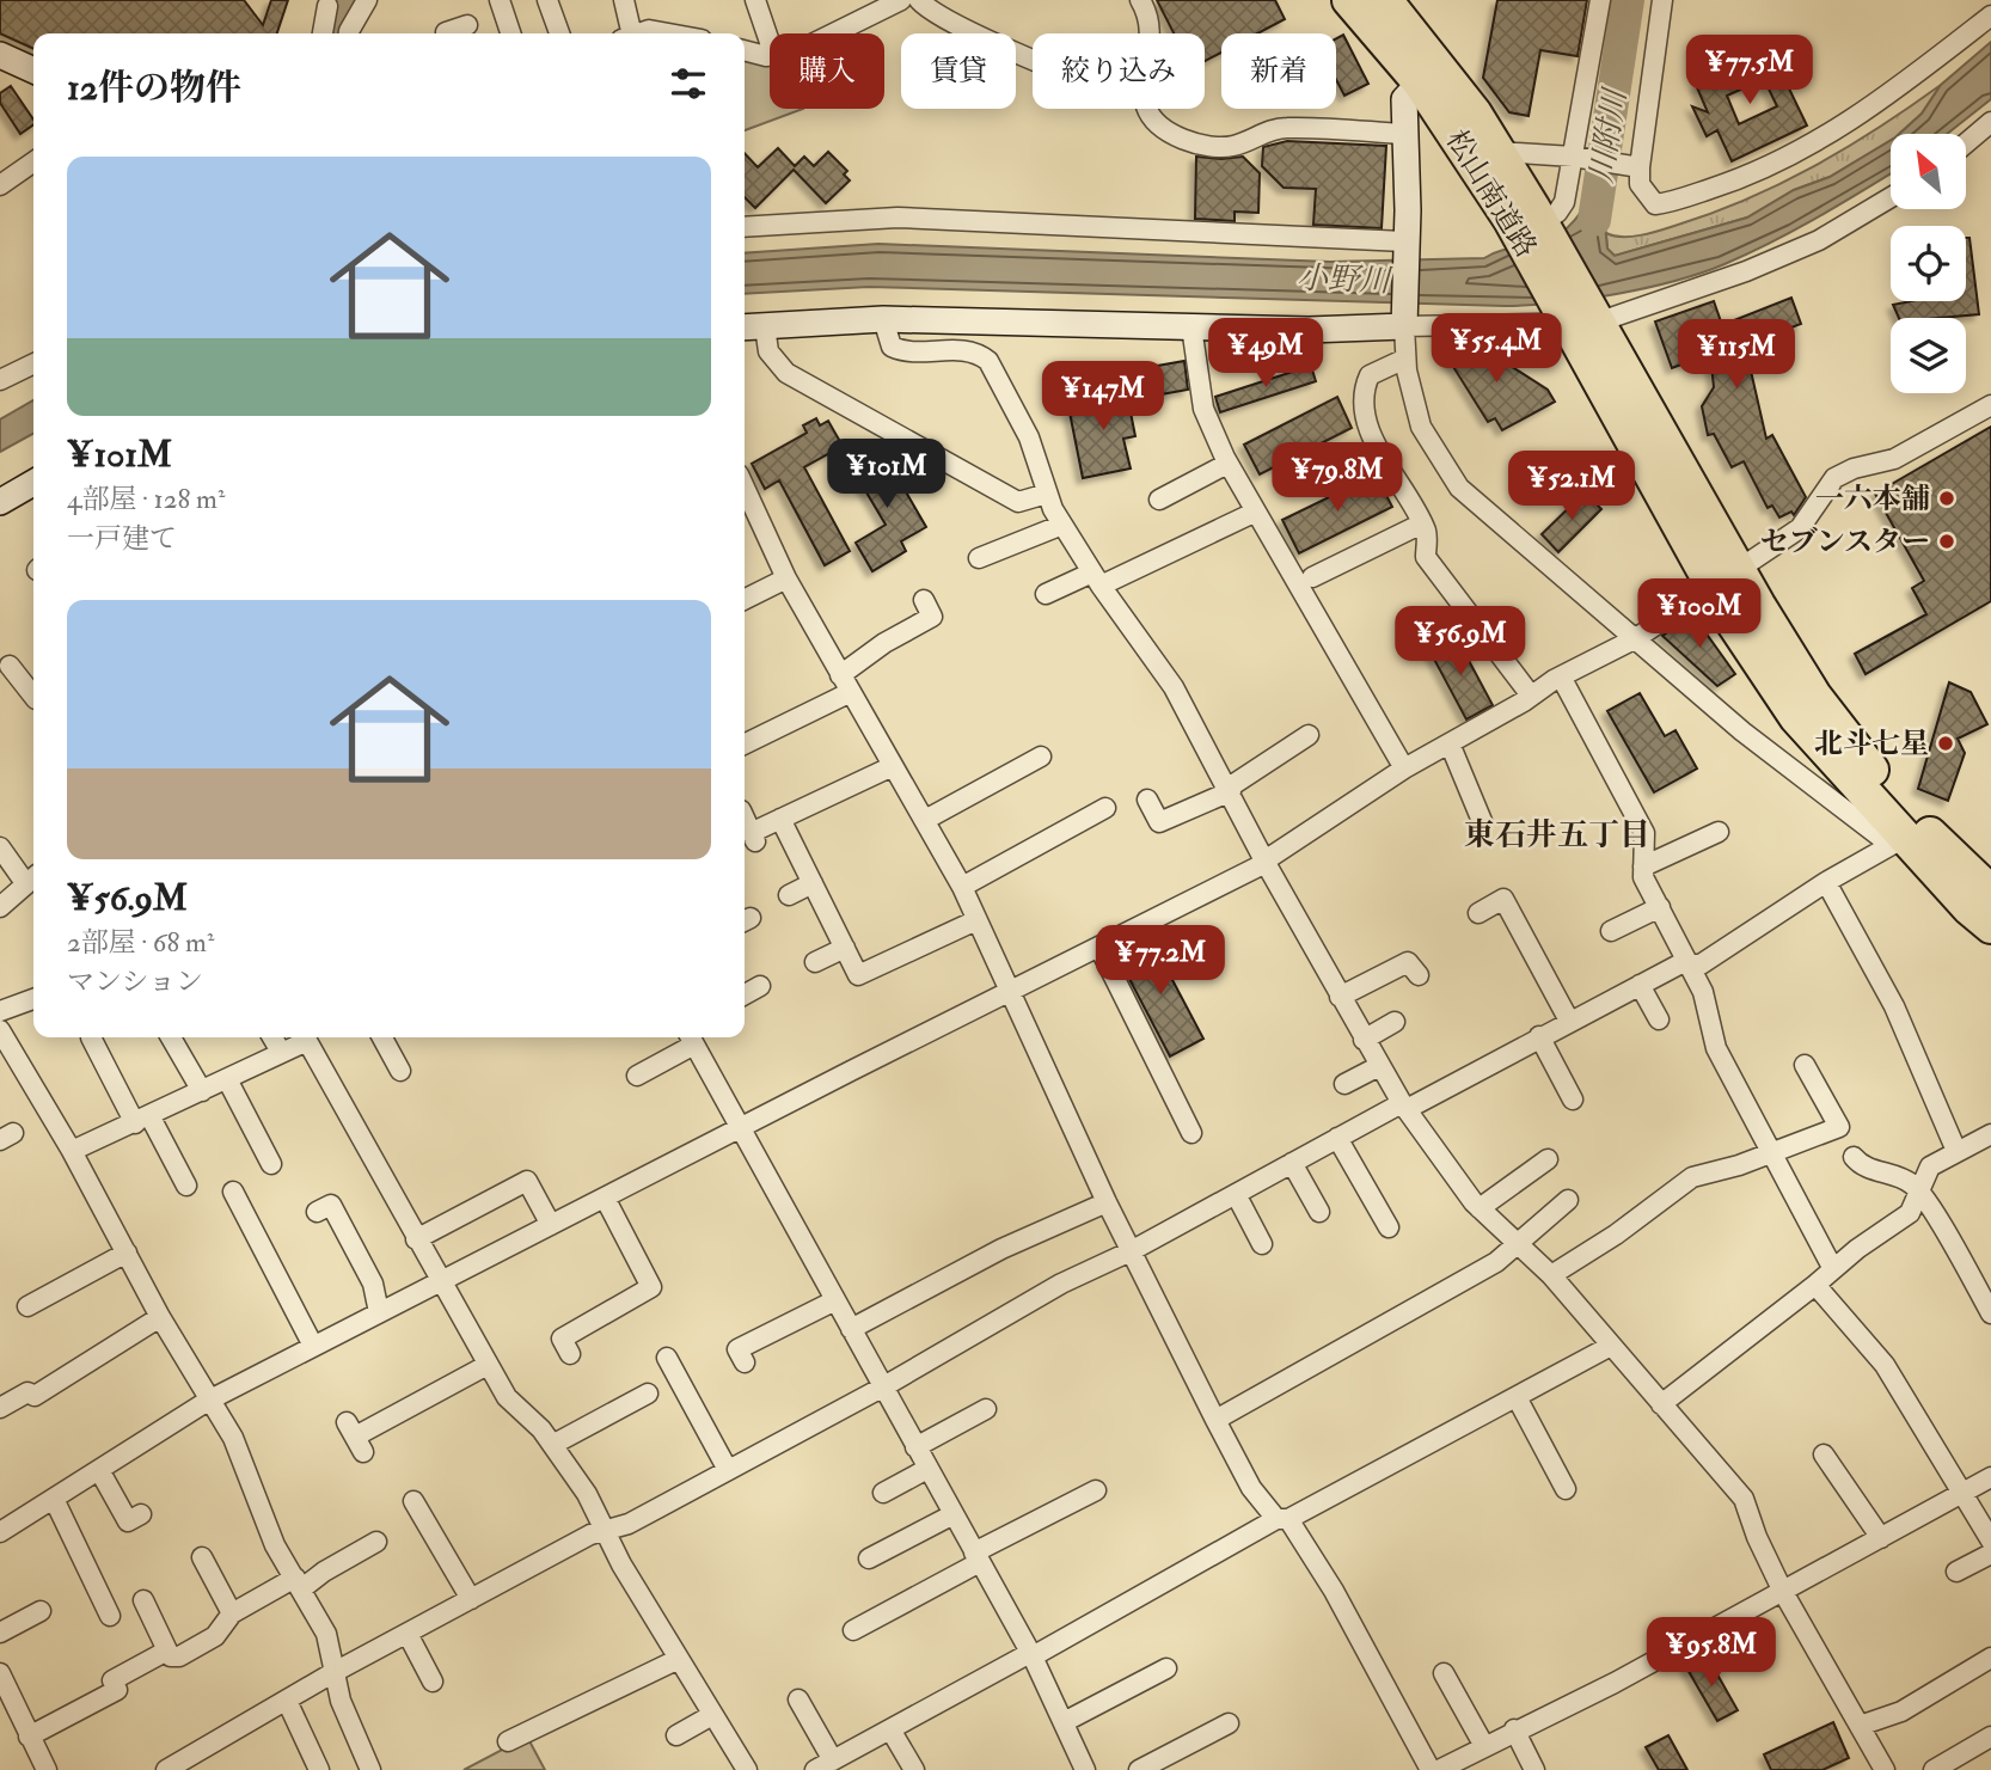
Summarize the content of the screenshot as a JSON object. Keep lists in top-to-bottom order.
{
  "streets": {
    "highway": ["松山南道路"]
  },
  "districts": ["東石井五丁目"],
  "water": ["川附川", "小野川"],
  "places": ["一六本舗", "セブンスター", "北斗七星"],
  "north": "top left",
  "page": {
    "chip": [
      "購入",
      "賃貸",
      "絞り込み",
      "新着"
    ],
    "heading": "12件の物件",
    "price": [
      "¥77.5M",
      "¥55.4M",
      "¥49M",
      "¥115M",
      "¥147M",
      "¥101M",
      "¥79.8M",
      "¥52.1M",
      "¥100M",
      "¥56.9M",
      "¥77.2M",
      "¥95.8M"
    ],
    "list": [
      {
        "name": "¥101M",
        "note": "4部屋 · 128 m² · 一戸建て"
      },
      {
        "name": "¥56.9M",
        "note": "2部屋 · 68 m² · マンション"
      }
    ]
  }
}
